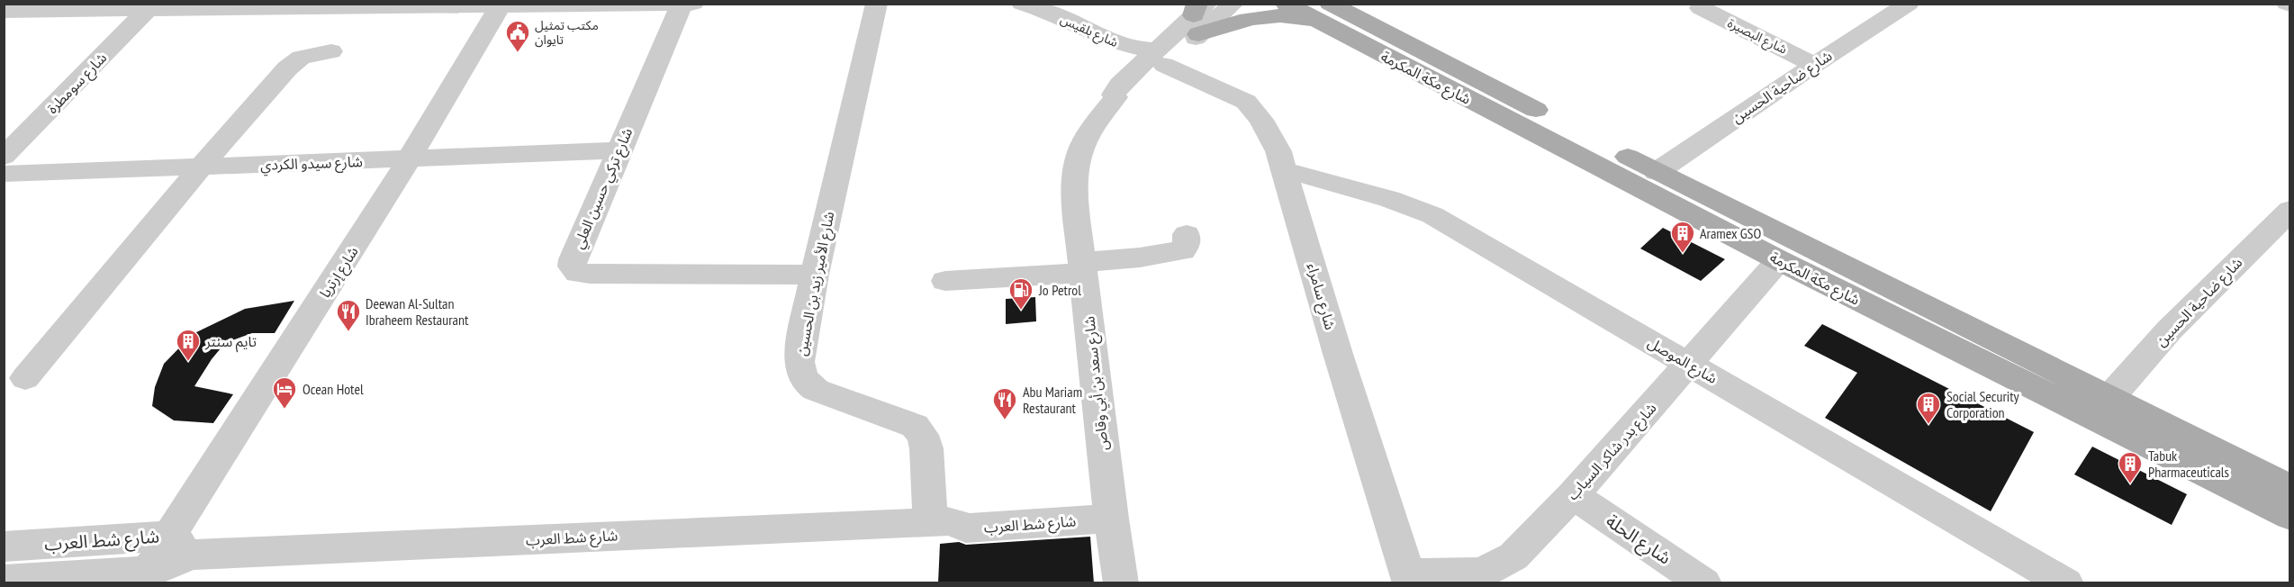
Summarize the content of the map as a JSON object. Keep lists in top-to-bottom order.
{
  "streets": {
    "main road": ["شارع مكة المكرمة"],
    "street": [
      "شارع بلقيس",
      "شارع البصيرة",
      "شارع سومطرة",
      "شارع ضاحية الحسين",
      "شارع سيدو الكردي",
      "شارع تركي حسين العلي",
      "شارع إرتريا",
      "شارع الأمير زيد بن الحسين",
      "شارع سامراء",
      "شارع الموصل",
      "شارع سعد بن أبي وقاص",
      "شارع بدر شاكر السياب",
      "شارع شط العرب",
      "شارع الحلة"
    ]
  },
  "crossings": [
    ["شارع بلقيس", "شارع سامراء"],
    ["شارع بلقيس", "شارع سعد بن أبي وقاص"],
    ["شارع البصيرة", "شارع ضاحية الحسين"],
    ["شارع مكة المكرمة", "شارع ضاحية الحسين"],
    ["شارع مكة المكرمة", "شارع بدر شاكر السياب"],
    ["شارع سيدو الكردي", "شارع تركي حسين العلي"],
    ["شارع سيدو الكردي", "شارع إرتريا"],
    ["شارع تركي حسين العلي", "شارع الأمير زيد بن الحسين"],
    ["شارع إرتريا", "شارع شط العرب"],
    ["شارع الأمير زيد بن الحسين", "شارع شط العرب"],
    ["شارع سامراء", "شارع الموصل"],
    ["شارع سامراء", "شارع سعد بن أبي وقاص"],
    ["شارع سامراء", "شارع بدر شاكر السياب"],
    ["شارع الموصل", "شارع بدر شاكر السياب"],
    ["شارع سعد بن أبي وقاص", "شارع شط العرب"],
    ["شارع بدر شاكر السياب", "شارع الحلة"]
  ],
  "places": {
    "public building": ["مكتب تمثيل تايوان"],
    "building": [
      "Aramex GSO",
      "تايم سنتر",
      "Social Security Corporation",
      "Tabuk Pharmaceuticals"
    ],
    "fuel station": ["Jo Petrol"],
    "restaurant": ["Deewan Al-Sultan Ibraheem Restaurant", "Abu Mariam Restaurant"],
    "hotel": ["Ocean Hotel"]
  }
}
